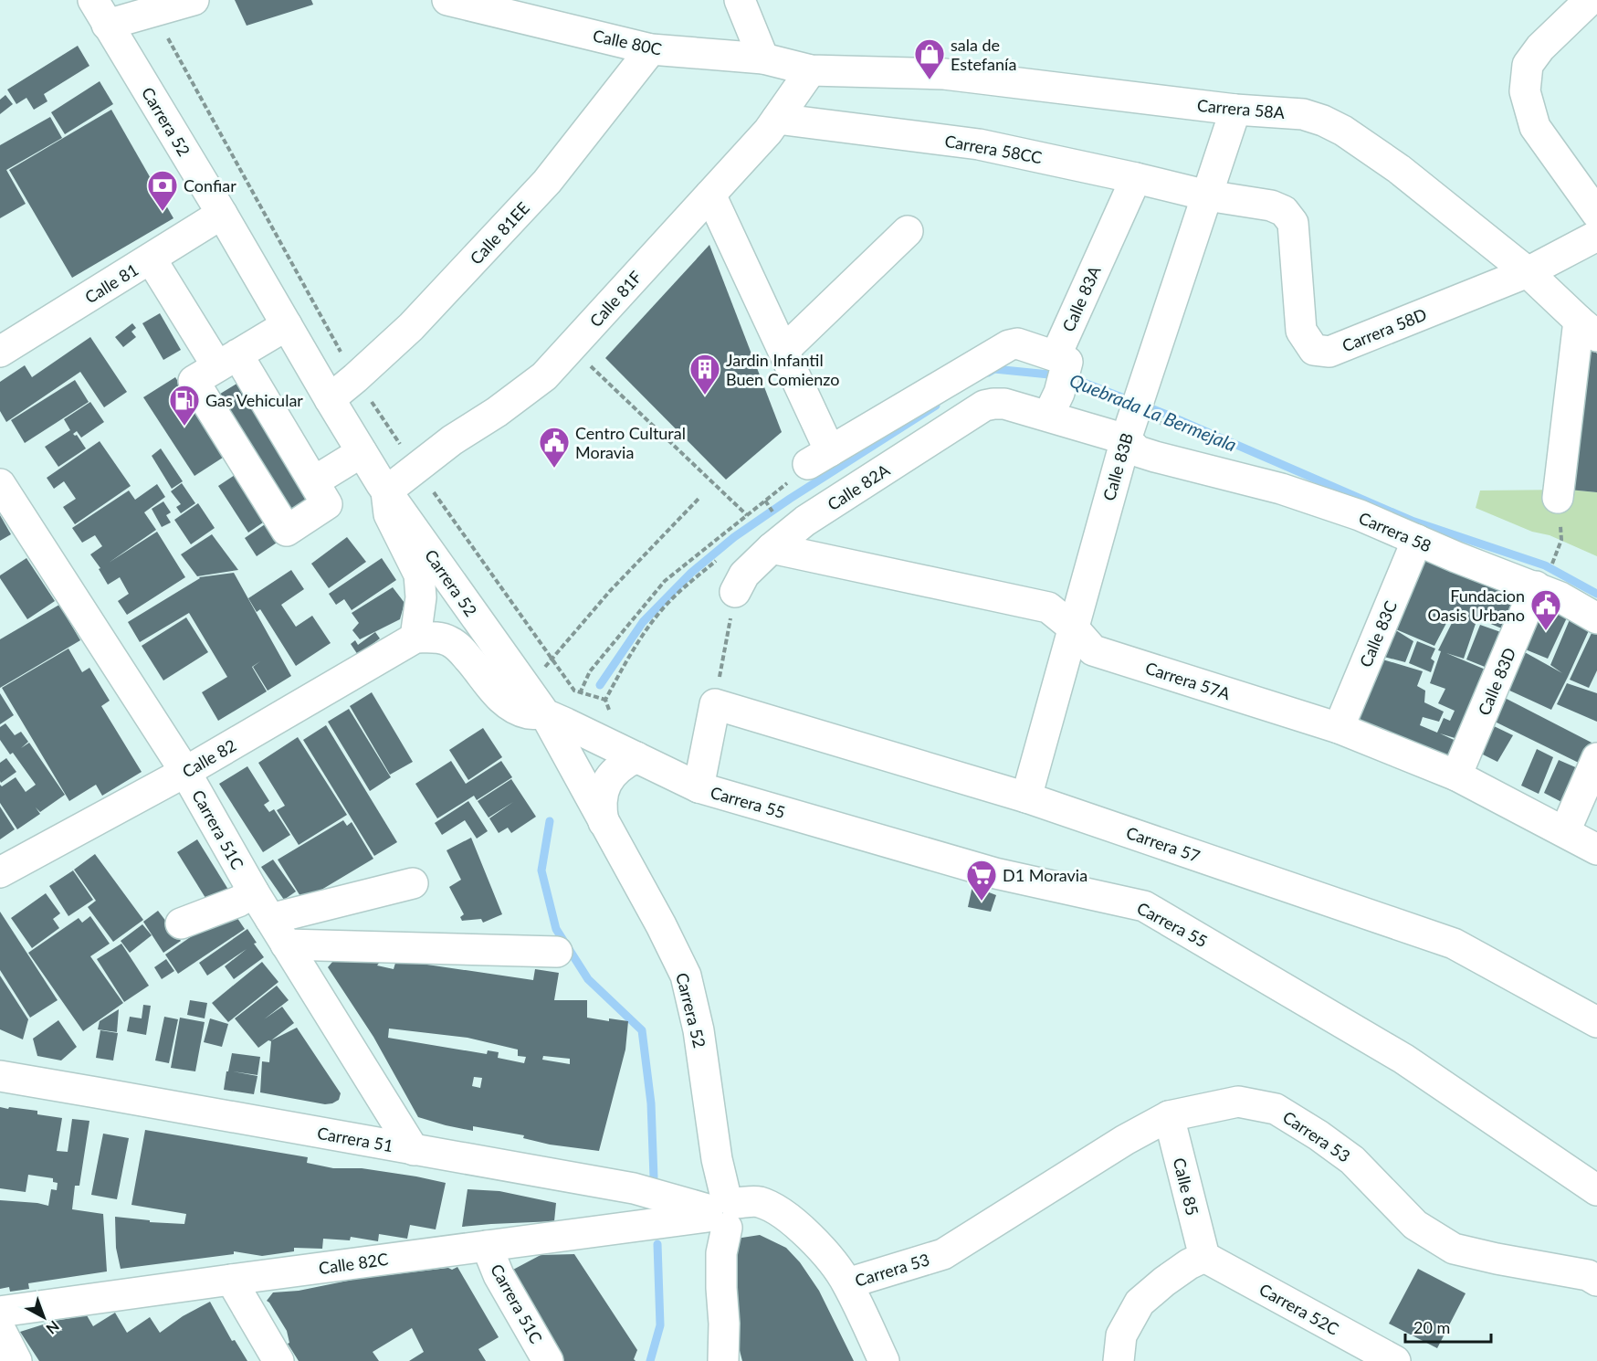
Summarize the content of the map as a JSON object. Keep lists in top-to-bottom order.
{
  "streets": {
    "street": [
      "Calle 80C",
      "Carrera 58A",
      "Carrera 52",
      "Carrera 58CC",
      "Calle 81EE",
      "Calle 81",
      "Calle 81F",
      "Calle 83A",
      "Carrera 58D",
      "Calle 83B",
      "Calle 82A",
      "Carrera 58",
      "Calle 83C",
      "Carrera 57A",
      "Calle 83D",
      "Calle 82",
      "Carrera 55",
      "Carrera 51C",
      "Carrera 57",
      "Carrera 53",
      "Carrera 51",
      "Calle 85",
      "Calle 82C",
      "Carrera 52C"
    ]
  },
  "crossings": [
    ["Calle 80C", "Carrera 58A"],
    ["Calle 80C", "Calle 81EE"],
    ["Calle 80C", "Calle 81F"],
    ["Carrera 58A", "Calle 81F"],
    ["Carrera 58A", "Carrera 58D"],
    ["Carrera 58A", "Calle 83B"],
    ["Carrera 52", "Calle 81EE"],
    ["Carrera 52", "Calle 81"],
    ["Carrera 52", "Calle 81F"],
    ["Carrera 52", "Carrera 55"],
    ["Carrera 52", "Carrera 51"],
    ["Carrera 52", "Calle 82C"],
    ["Carrera 58CC", "Calle 81F"],
    ["Carrera 58CC", "Calle 83A"],
    ["Carrera 58CC", "Carrera 58D"],
    ["Carrera 58CC", "Calle 83B"],
    ["Calle 83A", "Calle 82A"],
    ["Carrera 58D", "Calle 83B"],
    ["Calle 83B", "Calle 82A"],
    ["Calle 83B", "Carrera 57A"],
    ["Calle 83B", "Carrera 57"],
    ["Calle 82A", "Carrera 58"],
    ["Calle 82A", "Carrera 57A"],
    ["Carrera 58", "Calle 83C"],
    ["Carrera 58", "Calle 83D"],
    ["Calle 83C", "Carrera 57A"],
    ["Carrera 57A", "Calle 83D"],
    ["Calle 82", "Carrera 51C"],
    ["Carrera 51C", "Carrera 51"],
    ["Carrera 51C", "Calle 82C"],
    ["Carrera 53", "Calle 85"],
    ["Carrera 51", "Calle 82C"],
    ["Calle 85", "Carrera 52C"]
  ],
  "water": ["Quebrada La Bermejala"],
  "places": {
    "shop": ["sala de Estefanía"],
    "bank": ["Confiar"],
    "building": ["Jardin Infantil Buen Comienzo"],
    "fuel station": ["Gas Vehicular"],
    "public building": ["Centro Cultural Moravia", "Fundacion Oasis Urbano"],
    "supermarket": ["D1 Moravia"]
  },
  "scale_bar": "20 m",
  "north": "bottom right"
}
